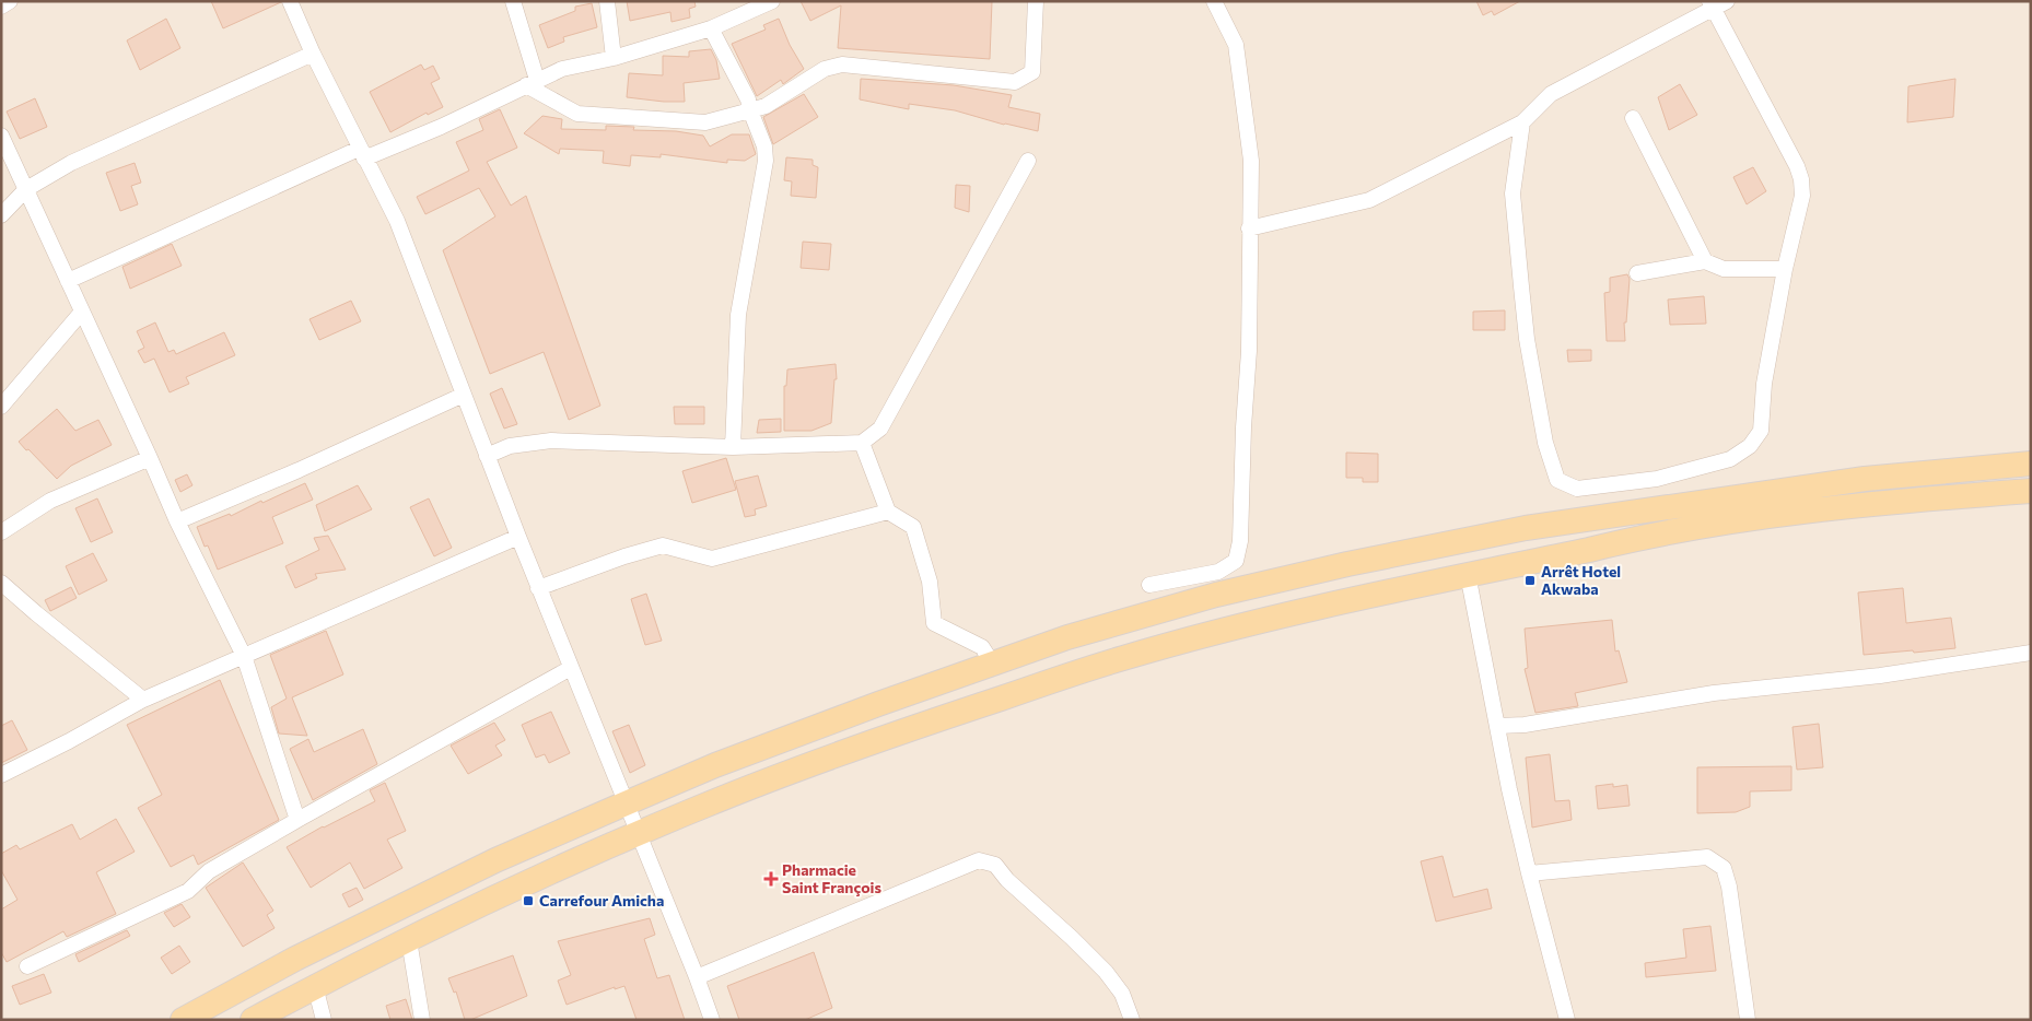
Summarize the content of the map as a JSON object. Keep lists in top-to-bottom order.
{
  "places": {
    "transit": ["Arrêt Hotel Akwaba", "Carrefour Amicha"],
    "health": ["Pharmacie Saint François"]
  }
}
